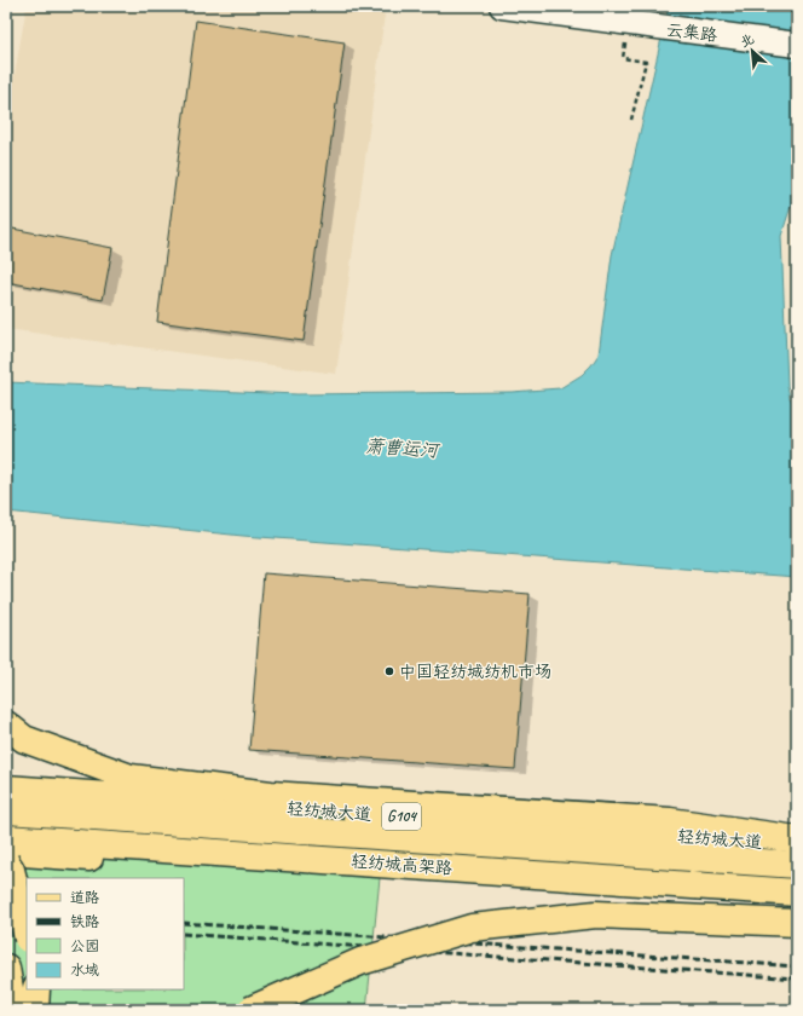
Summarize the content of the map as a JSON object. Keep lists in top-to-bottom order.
{
  "streets": {
    "main road": ["轻纺城大道", "G104", "轻纺城高架路"],
    "street": ["云集路"]
  },
  "water": ["萧曹运河"],
  "places": ["中国轻纺城纺机市场"],
  "legend": [
    "道路",
    "铁路",
    "公园",
    "水域"
  ],
  "north": "top left"
}
